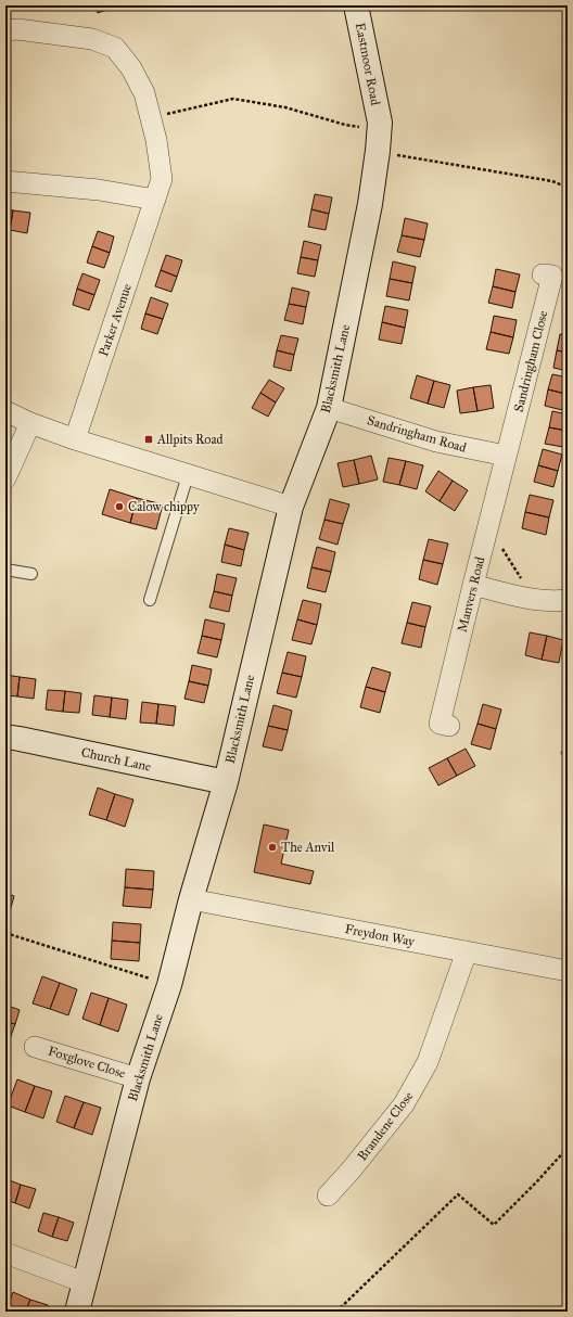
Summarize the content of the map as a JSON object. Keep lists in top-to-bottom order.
{
  "streets": {
    "street": [
      "Eastmoor Road",
      "Parker Avenue",
      "Sandringham Close",
      "Blacksmith Lane",
      "Sandringham Road",
      "Manvers Road",
      "Church Lane",
      "Freydon Way",
      "Foxglove Close",
      "Brandene Close"
    ]
  },
  "crossings": [
    ["Eastmoor Road", "Blacksmith Lane"],
    ["Sandringham Close", "Sandringham Road"],
    ["Sandringham Close", "Manvers Road"],
    ["Blacksmith Lane", "Sandringham Road"],
    ["Blacksmith Lane", "Church Lane"],
    ["Blacksmith Lane", "Freydon Way"],
    ["Blacksmith Lane", "Foxglove Close"],
    ["Sandringham Road", "Manvers Road"],
    ["Freydon Way", "Brandene Close"]
  ],
  "places": {
    "transit": ["Allpits Road"],
    "other": ["Calow chippy", "The Anvil"]
  }
}
